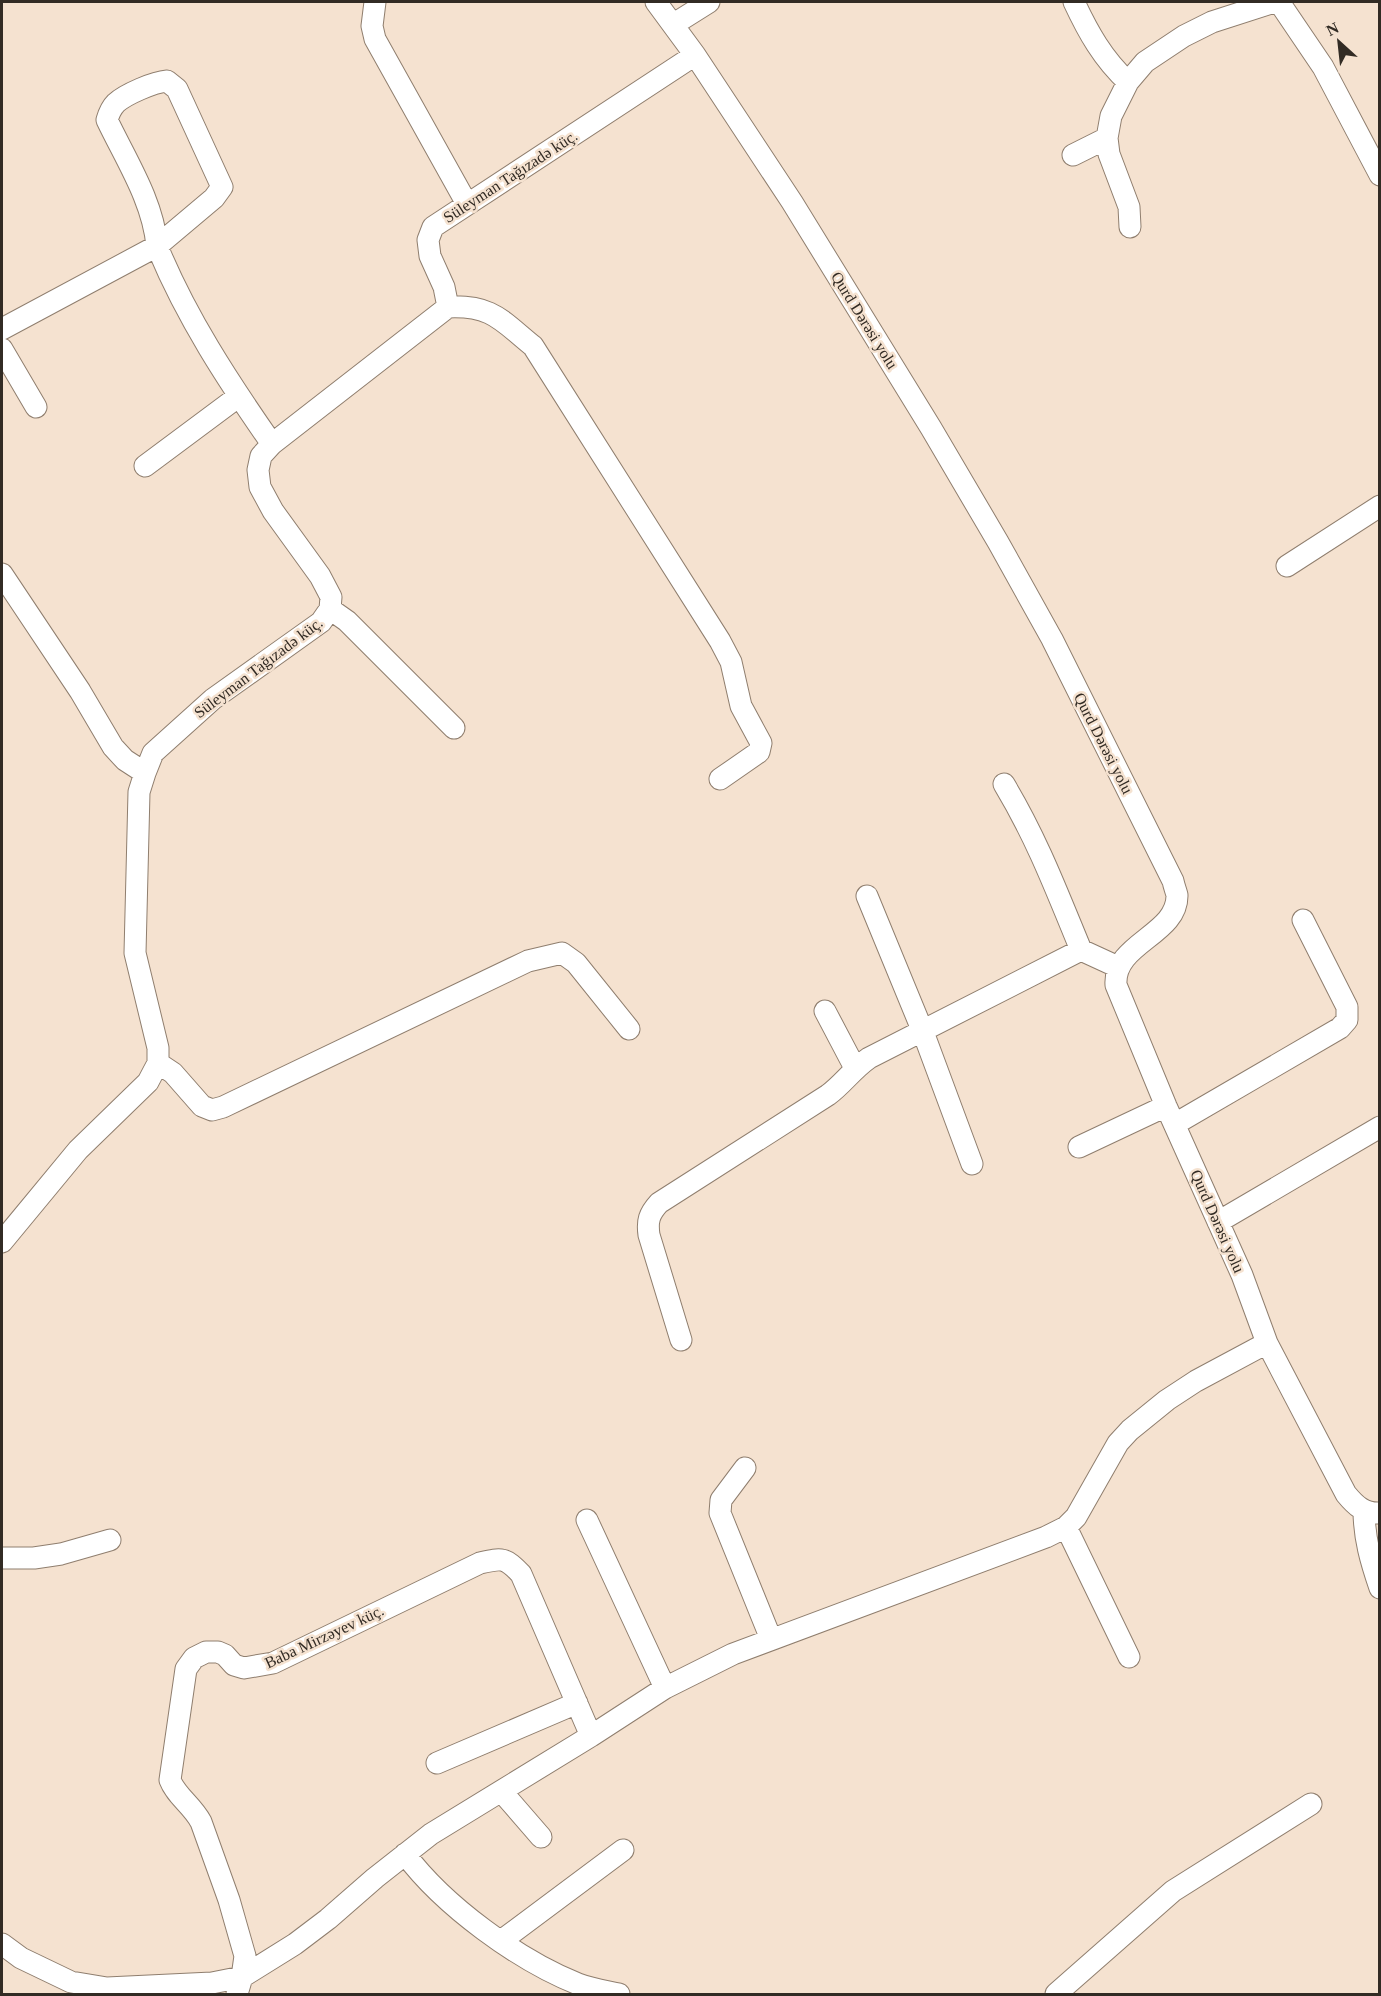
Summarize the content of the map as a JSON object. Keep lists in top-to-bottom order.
{
  "streets": {
    "street": ["Süleyman Tağızadə küç.", "Qurd Dərəsi yolu", "Baba Mirzəyev küç."]
  },
  "crossings": [
    ["Süleyman Tağızadə küç.", "Qurd Dərəsi yolu"]
  ],
  "north": "top left"
}
